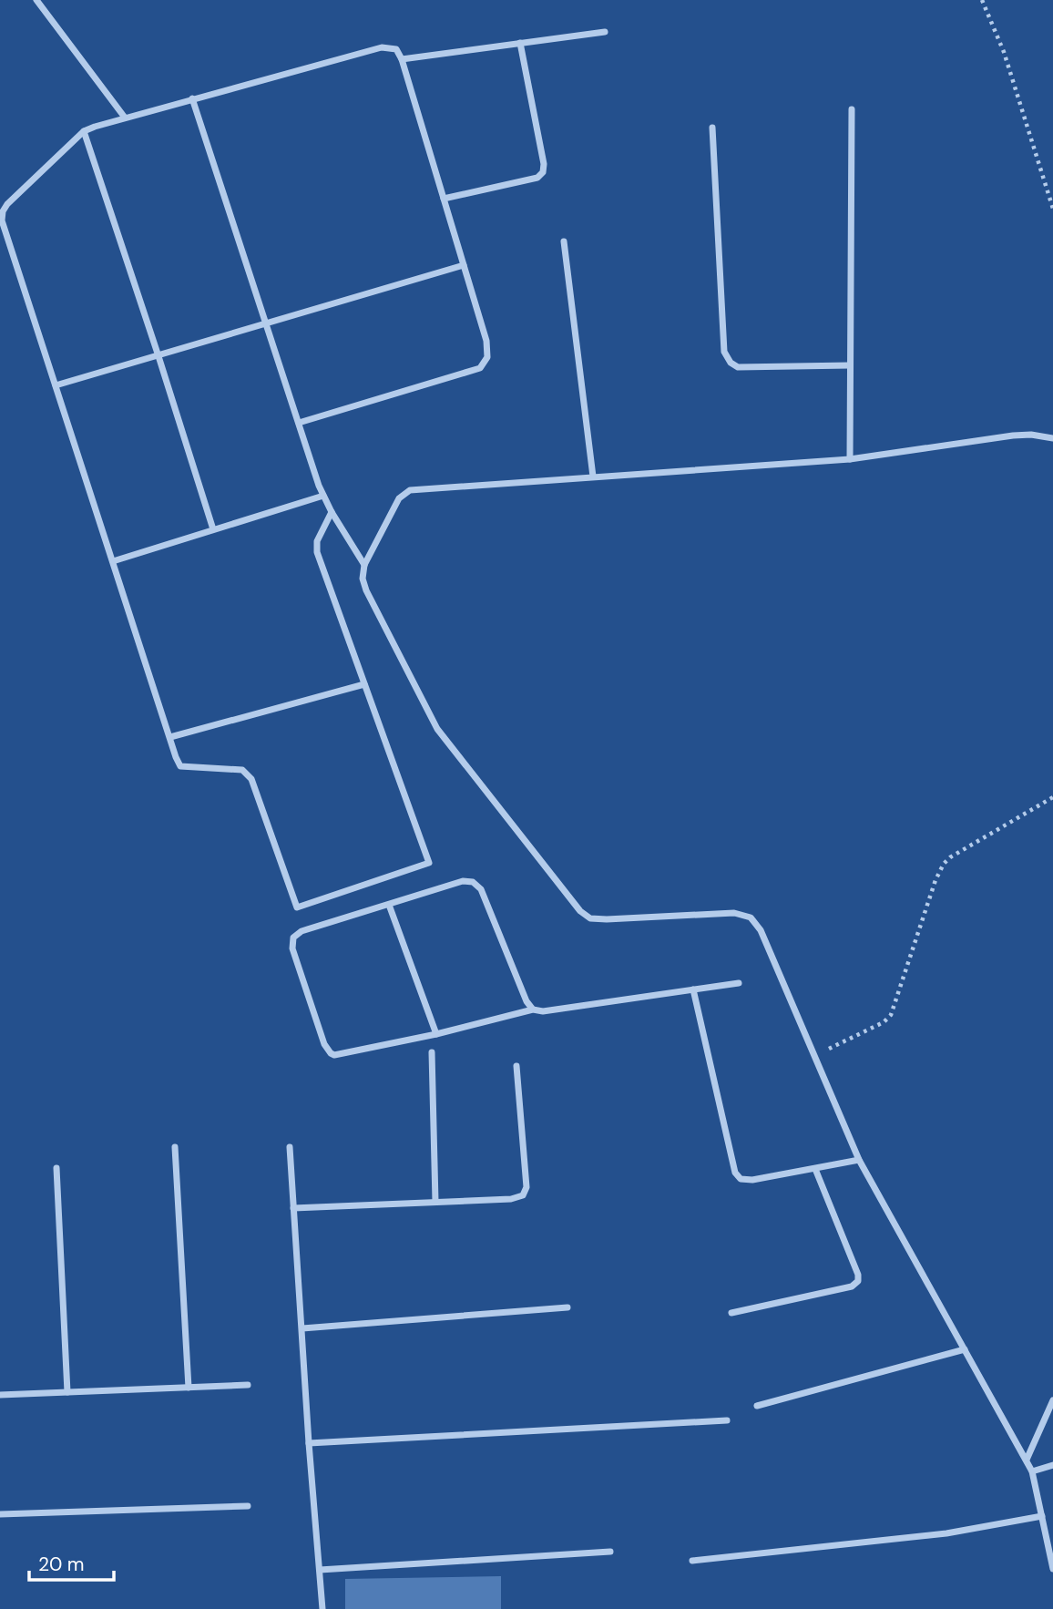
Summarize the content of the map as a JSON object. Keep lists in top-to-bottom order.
{
  "scale_bar": "20 m"
}
